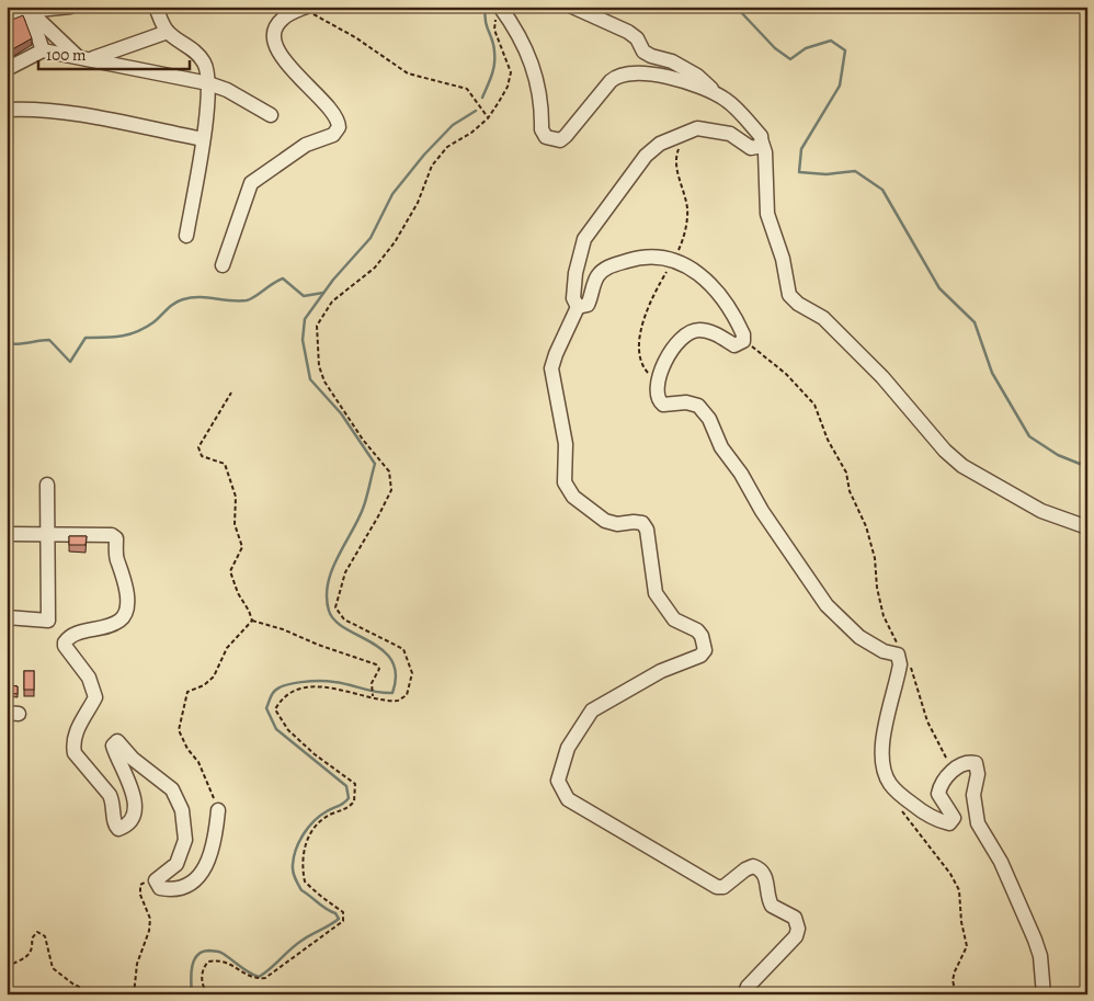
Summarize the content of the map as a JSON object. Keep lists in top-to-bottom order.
{
  "scale_bar": "100 m"
}
